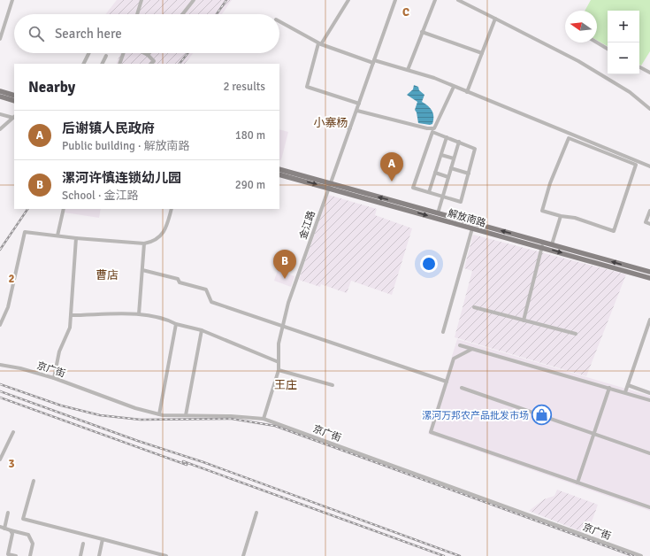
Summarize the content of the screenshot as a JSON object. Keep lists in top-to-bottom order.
{
  "streets": {
    "main road": ["解放南路"],
    "street": ["金江路", "京广街"]
  },
  "crossings": [
    ["解放南路", "金江路"],
    ["金江路", "京广街"]
  ],
  "districts": ["小寨杨", "曹店", "王庄"],
  "places": {
    "shop": ["漯河万邦农产品批发市场"]
  },
  "north": "left",
  "page": {
    "map_buttons": ["+", "−"],
    "search": "Search here",
    "heading": ["Nearby", "2 results"],
    "list": [
      {
        "mark": "A",
        "name": "后谢镇人民政府",
        "note": "Public building · 解放南路",
        "value": "180 m"
      },
      {
        "mark": "B",
        "name": "漯河许慎连锁幼儿园",
        "note": "School · 金江路",
        "value": "290 m"
      }
    ],
    "pins": ["A", "B"]
  },
  "grid": {
    "columns": ["C"],
    "rows": ["2", "3"]
  }
}
